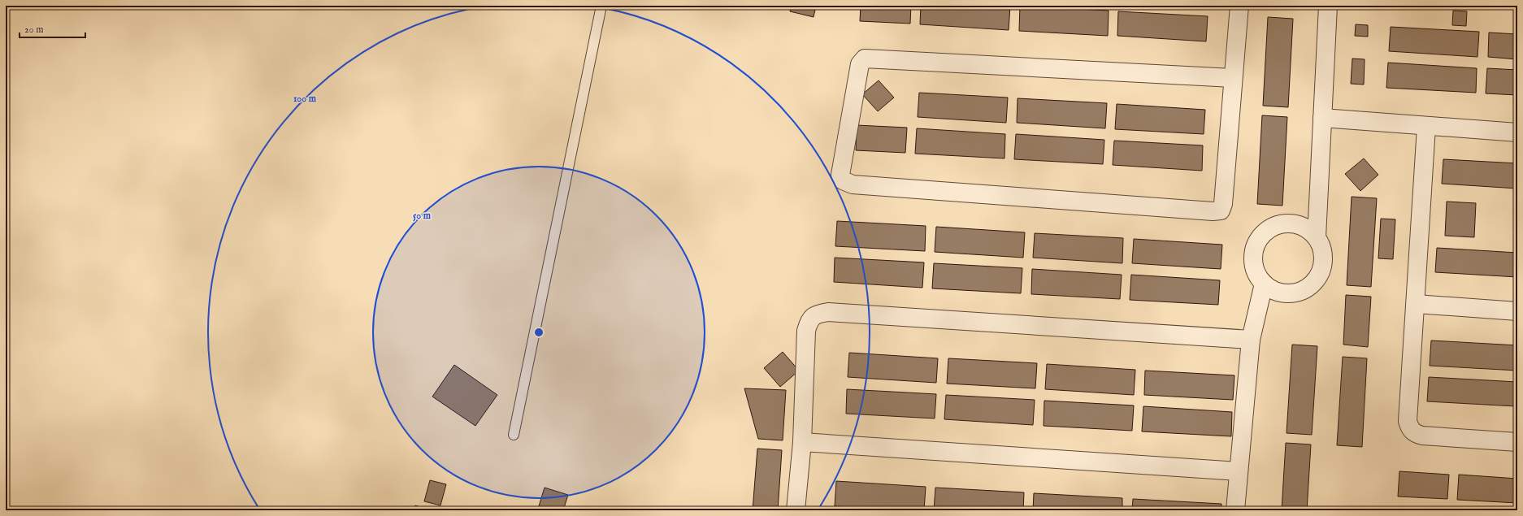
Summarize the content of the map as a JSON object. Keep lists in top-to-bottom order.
{
  "scale_bar": "20 m",
  "rings": ["100 m", "50 m"]
}
